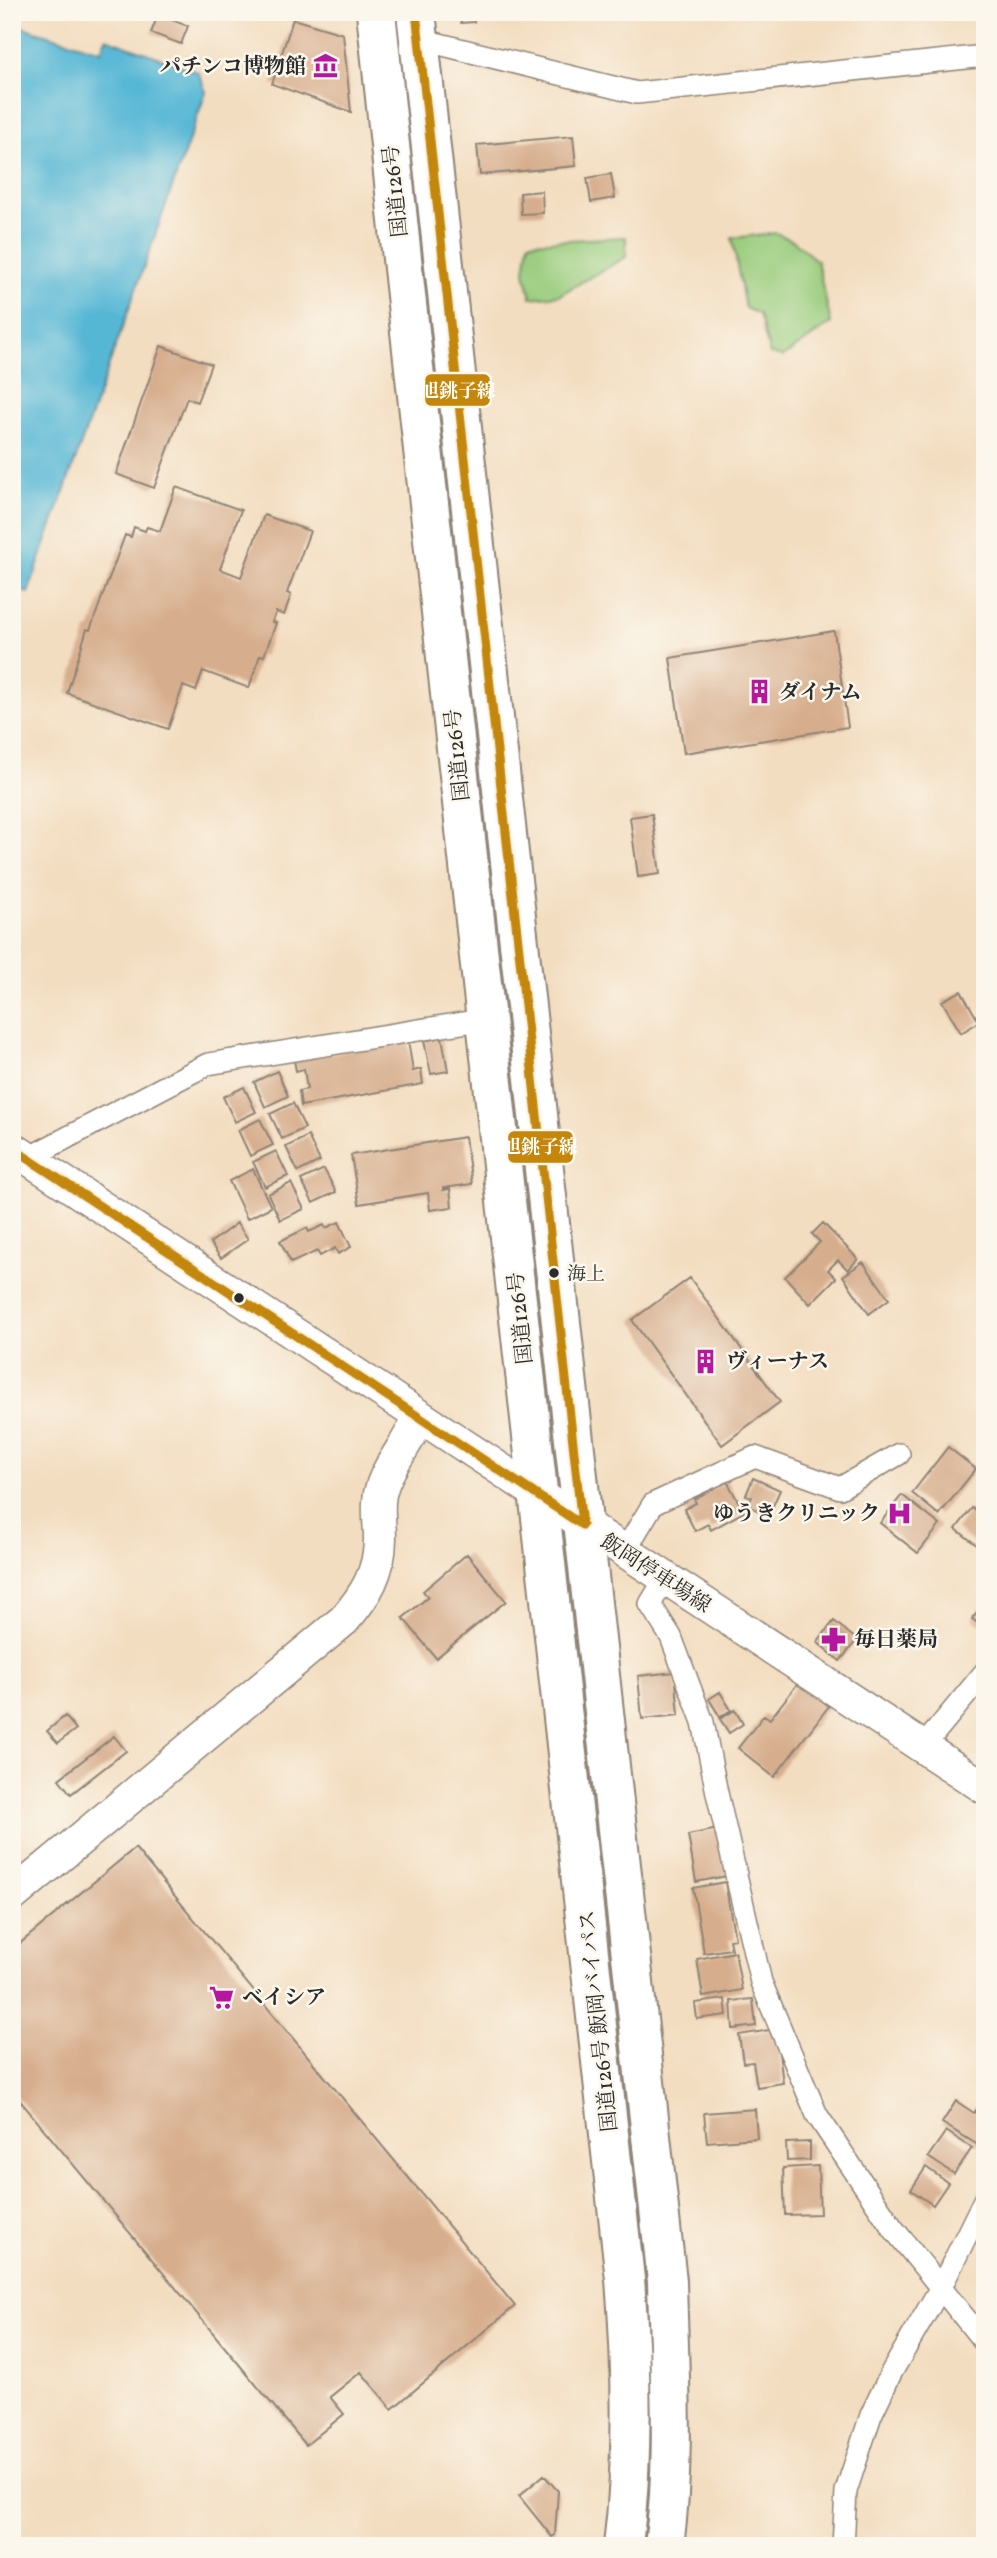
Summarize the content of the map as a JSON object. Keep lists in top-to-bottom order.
{
  "streets": {
    "highway": ["国道126号", "国道126号 飯岡バイパス"],
    "main road": ["飯岡停車場線"]
  },
  "crossings": [
    ["国道126号", "飯岡停車場線"],
    ["国道126号", "国道126号 飯岡バイパス"],
    ["飯岡停車場線", "国道126号 飯岡バイパス"]
  ],
  "places": {
    "museum": ["パチンコ博物館"],
    "building": ["ダイナム", "ヴィーナス"],
    "other": ["海上"],
    "hospital": ["ゆうきクリニック"],
    "pharmacy": ["毎日薬局"],
    "supermarket": ["ベイシア"]
  },
  "lines": ["transit line 旭銚子線"]
}
